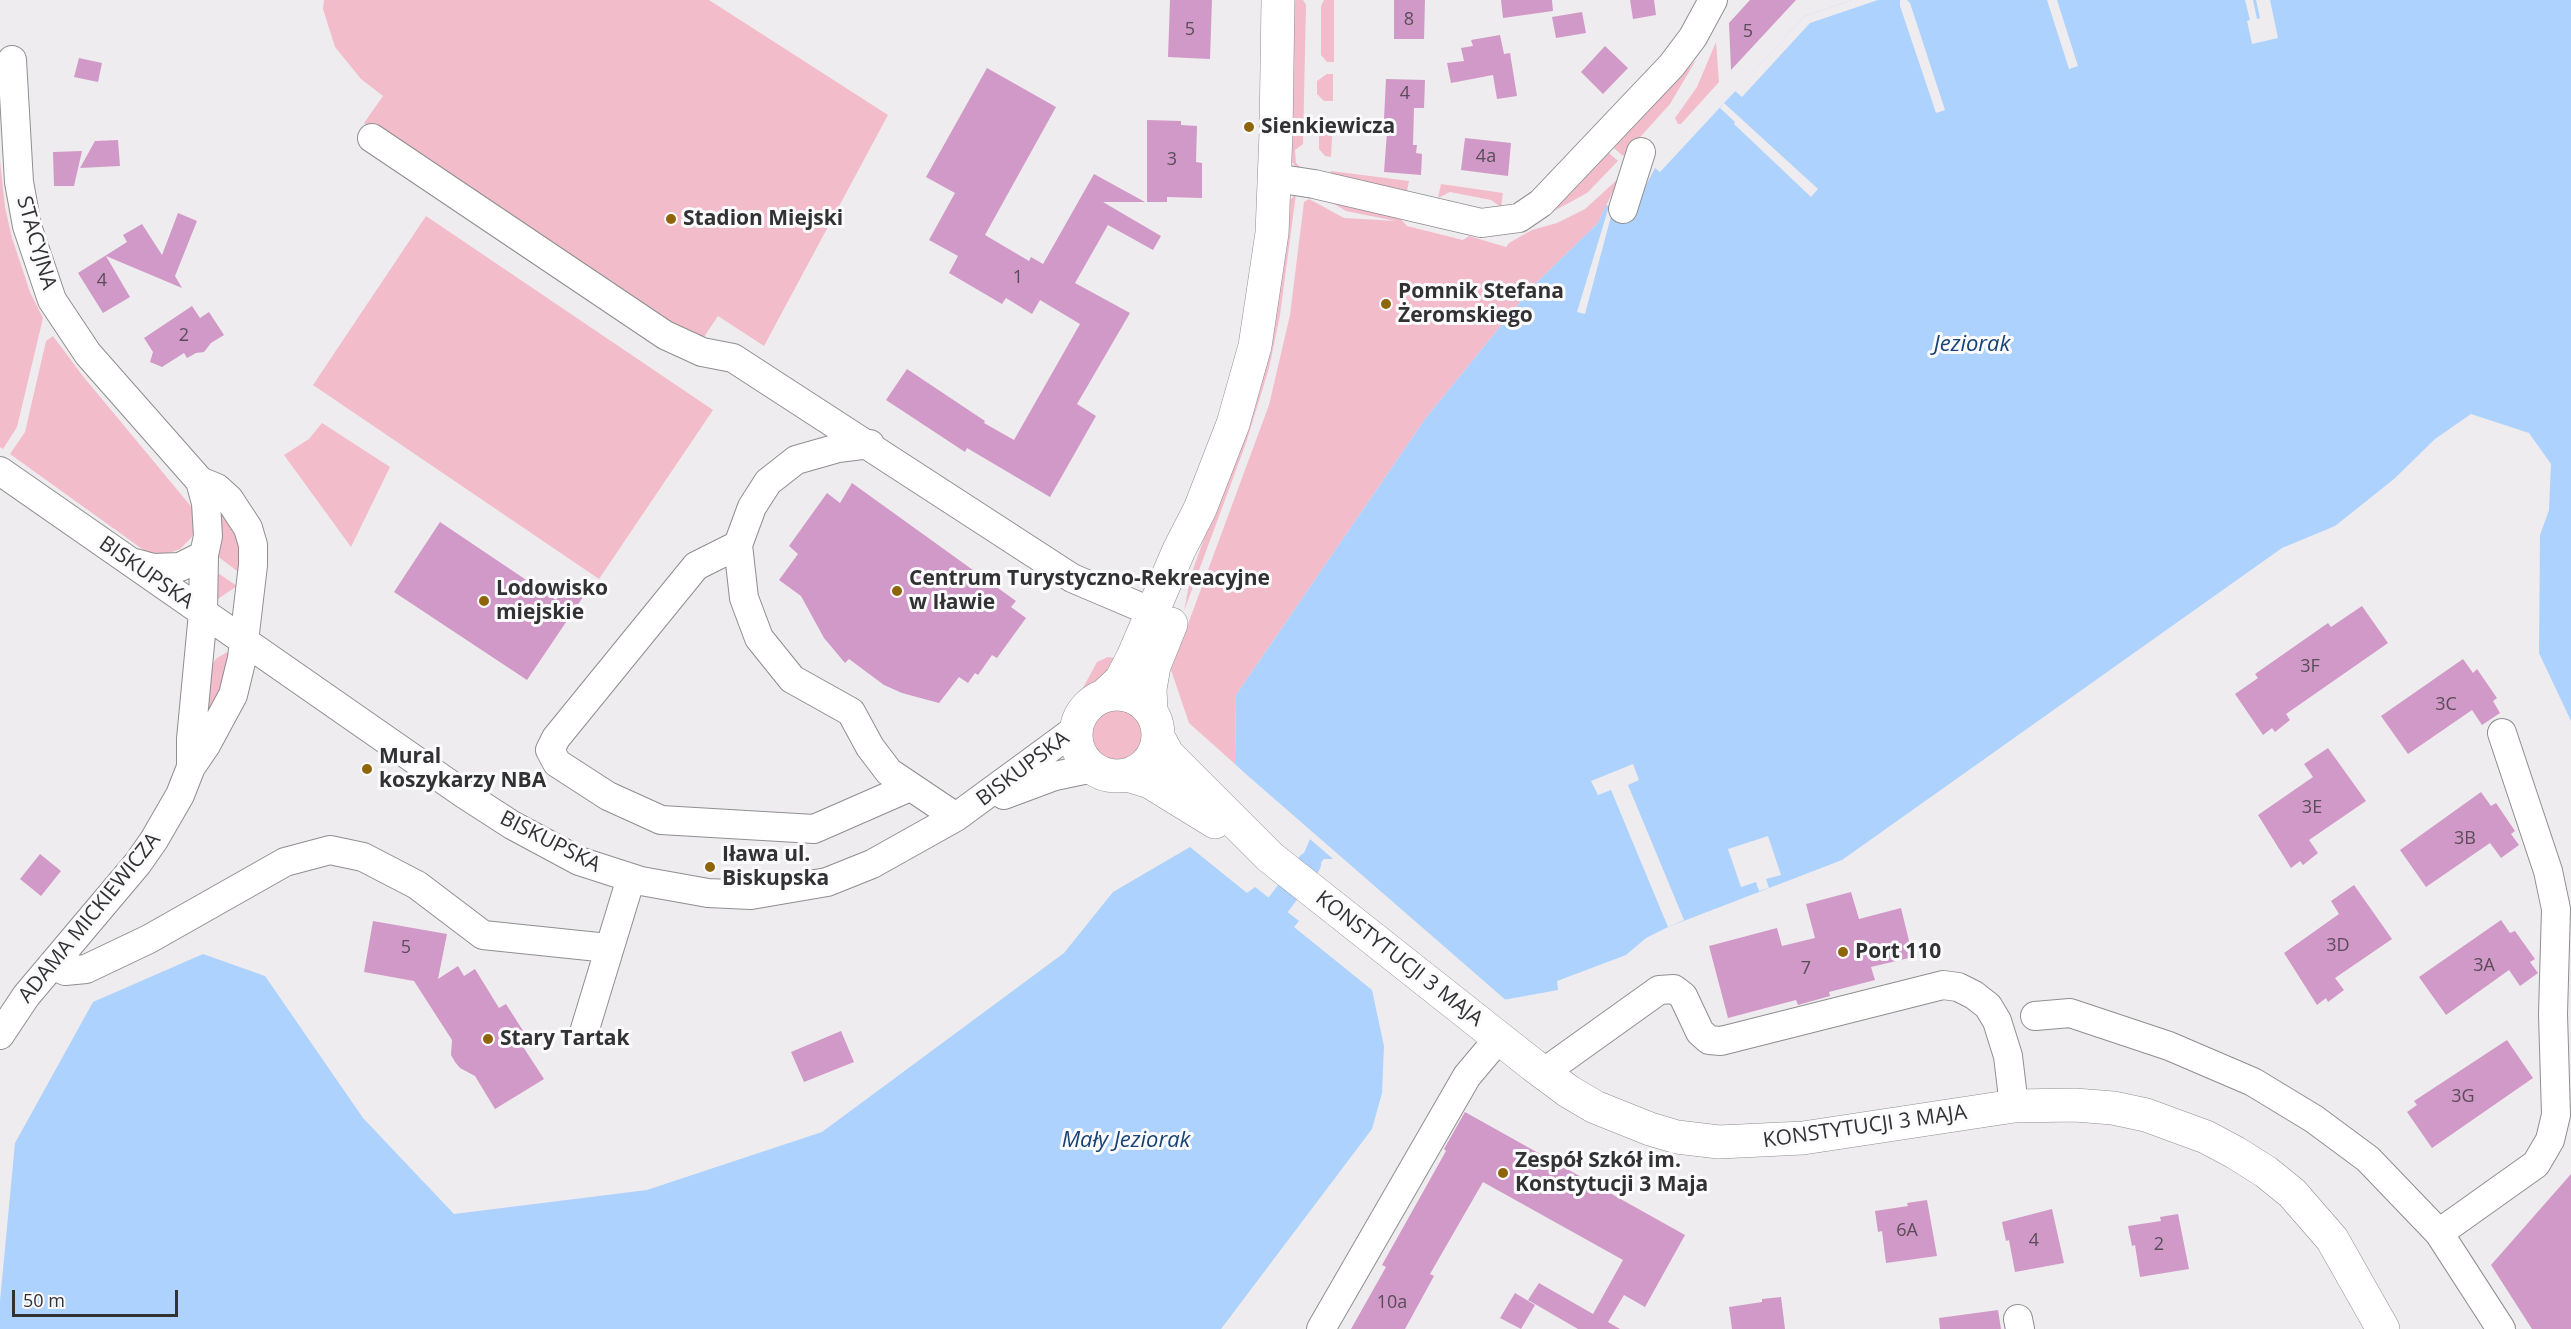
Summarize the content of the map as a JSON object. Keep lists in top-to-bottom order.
{
  "streets": {
    "main road": ["KONSTYTUCJI 3 MAJA"],
    "street": ["STACYJNA", "BISKUPSKA", "ADAMA MICKIEWICZA"]
  },
  "crossings": [
    ["STACYJNA", "BISKUPSKA"],
    ["STACYJNA", "ADAMA MICKIEWICZA"],
    ["BISKUPSKA", "ADAMA MICKIEWICZA"],
    ["BISKUPSKA", "KONSTYTUCJI 3 MAJA"]
  ],
  "water": ["Jeziorak", "Mały Jeziorak"],
  "places": [
    "Sienkiewicza",
    "Stadion Miejski",
    "Pomnik Stefana Żeromskiego",
    "Centrum Turystyczno-Rekreacyjne w Iławie",
    "Lodowisko miejskie",
    "Mural koszykarzy NBA",
    "Iława ul. Biskupska",
    "Port 110",
    "Stary Tartak",
    "Zespół Szkół im. Konstytucji 3 Maja"
  ],
  "house_numbers": [
    "8",
    "5",
    "5",
    "4",
    "4a",
    "3",
    "1",
    "4",
    "2",
    "3F",
    "3C",
    "3E",
    "3B",
    "3D",
    "5",
    "3A",
    "7",
    "3G",
    "6A",
    "4",
    "2",
    "10a"
  ],
  "scale_bar": "50 m"
}
